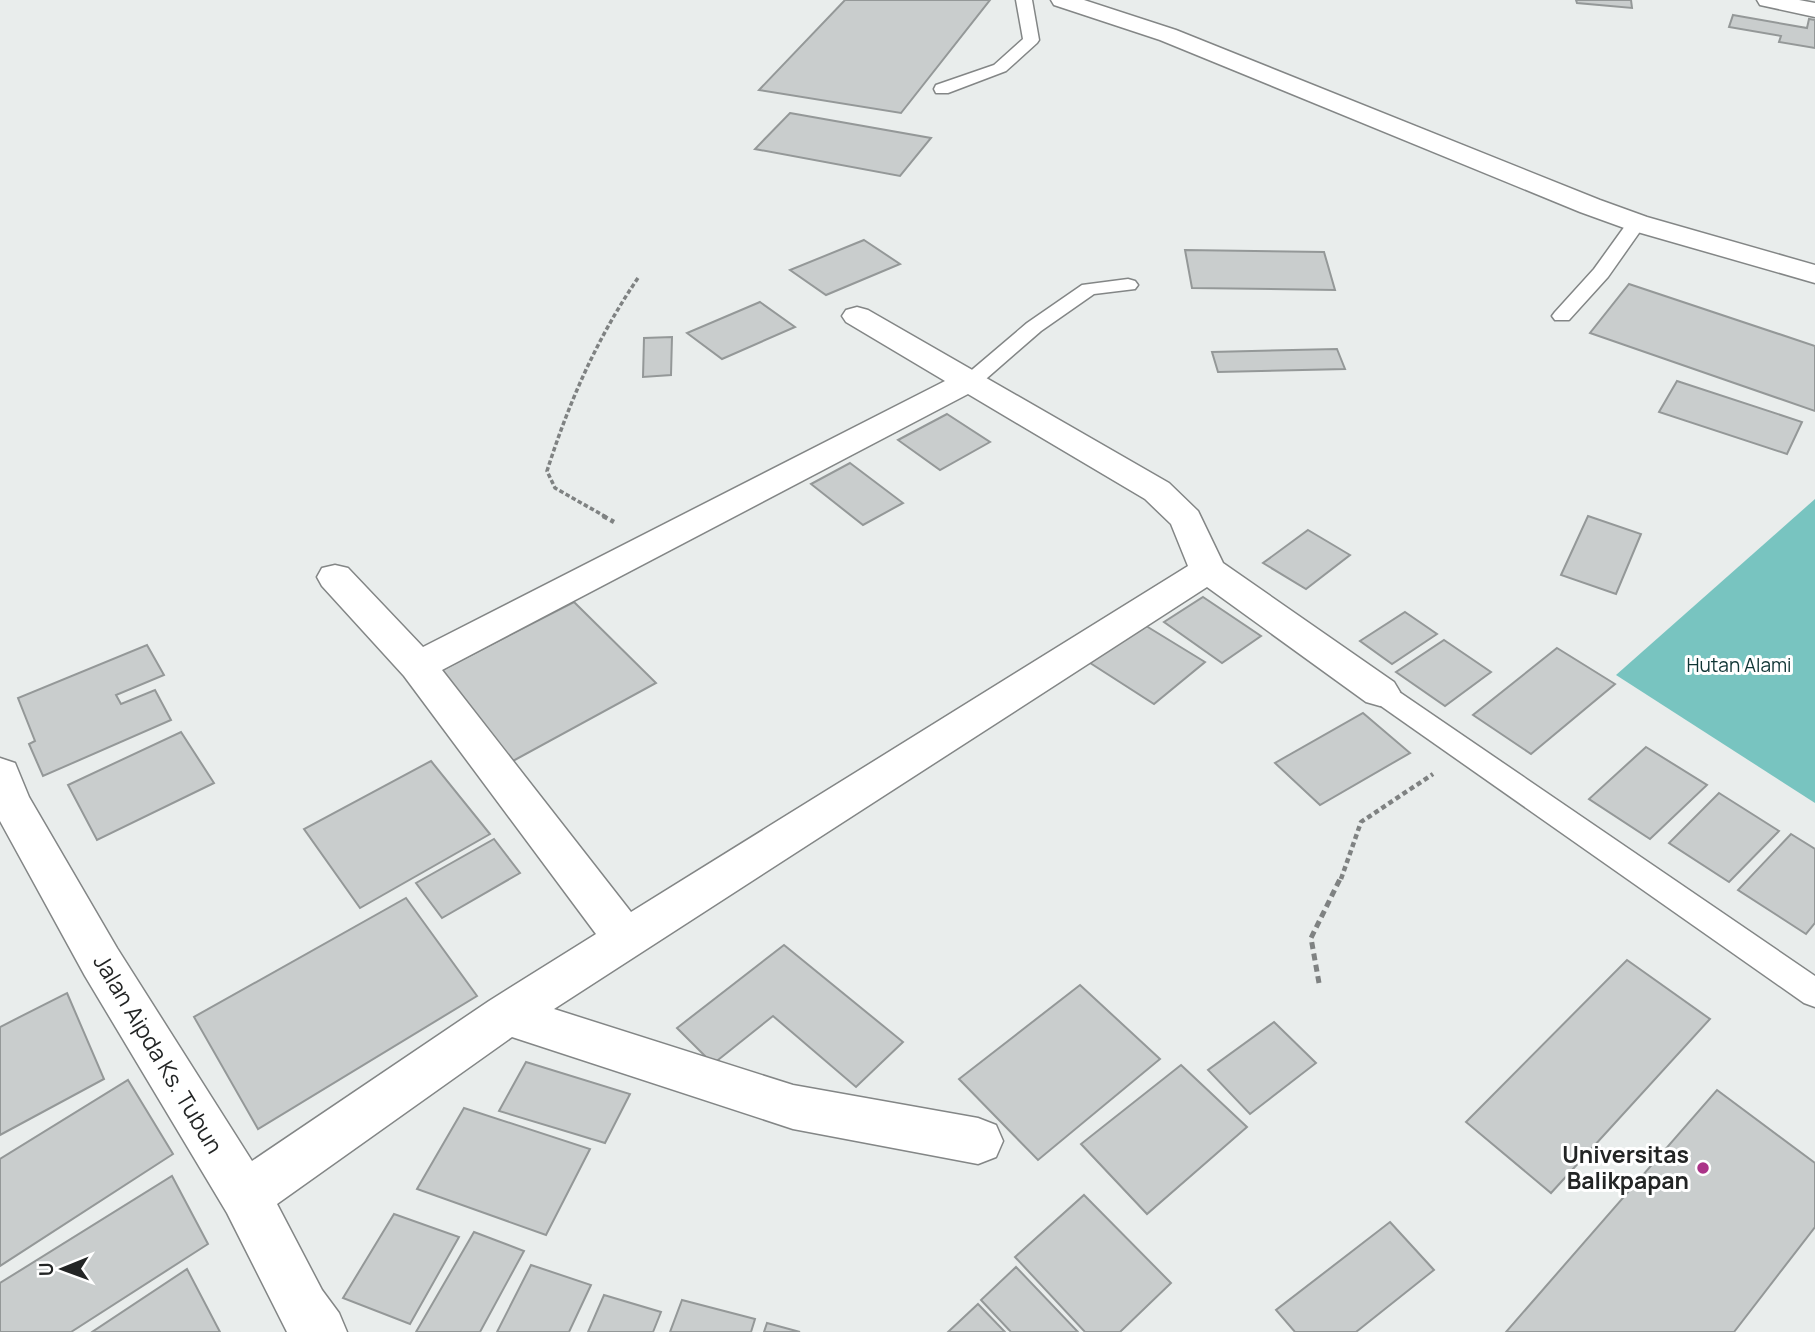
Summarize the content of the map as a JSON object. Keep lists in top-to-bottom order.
{
  "streets": {
    "street": ["Jalan Aipda Ks. Tubun"]
  },
  "parks": ["Hutan Alami"],
  "places": ["Universitas Balikpapan"],
  "north": "left"
}
